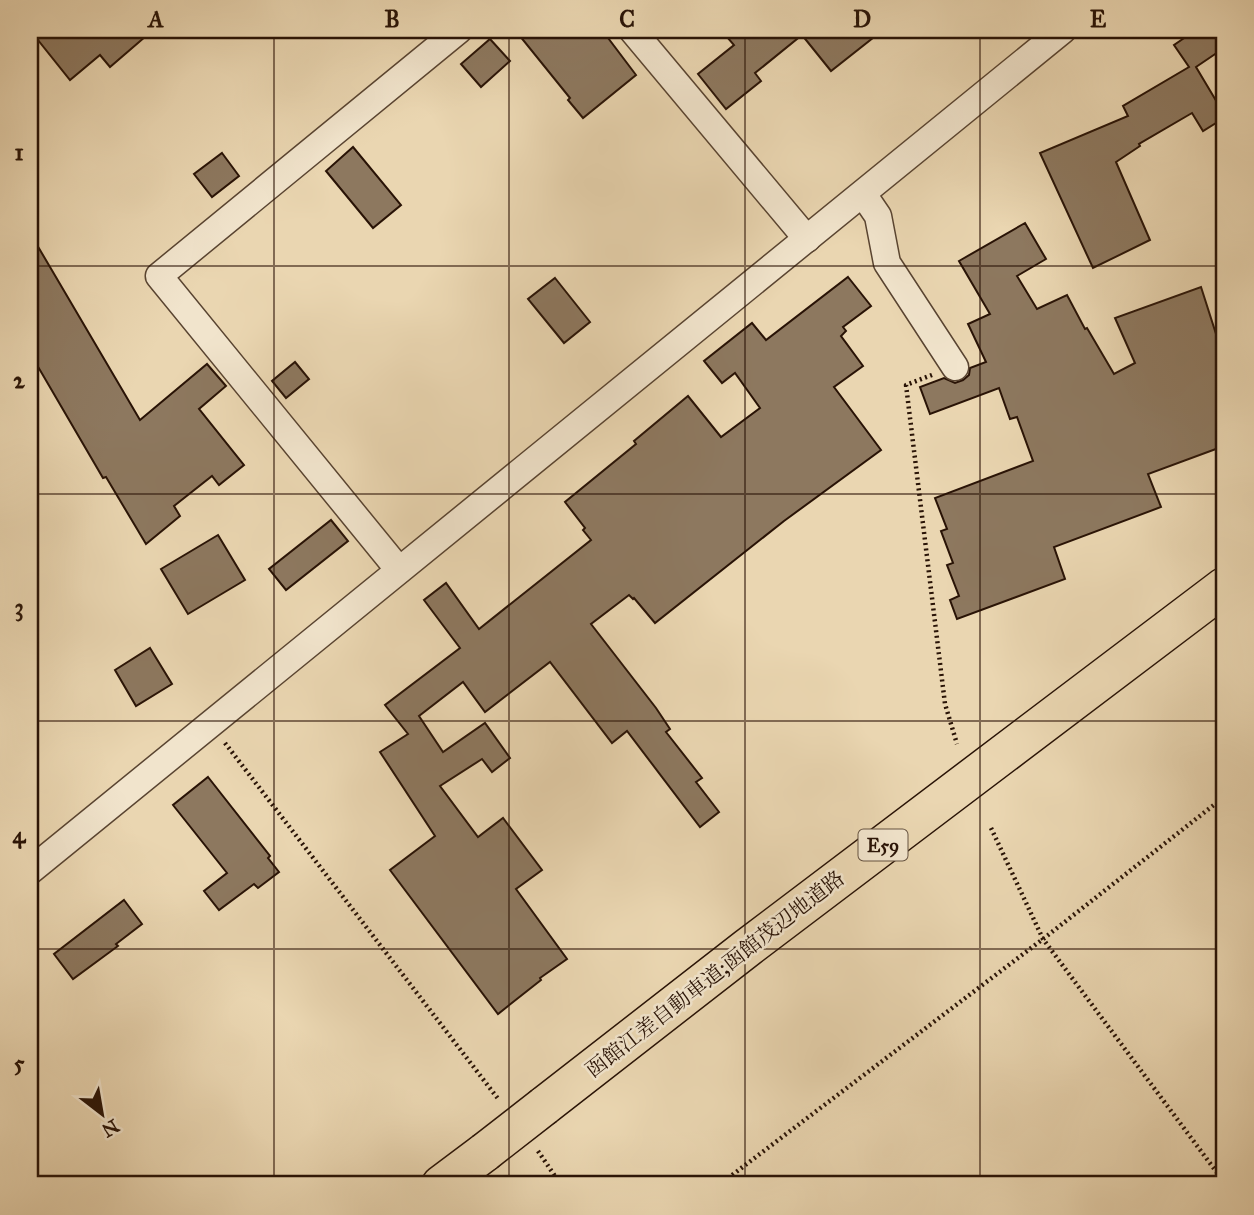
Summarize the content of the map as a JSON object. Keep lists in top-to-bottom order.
{
  "streets": {
    "highway": ["E59", "函館江差自動車道;函館茂辺地道路"]
  },
  "north": "bottom right",
  "grid": {
    "columns": [
      "A",
      "B",
      "C",
      "D",
      "E"
    ],
    "rows": [
      "1",
      "2",
      "3",
      "4",
      "5"
    ]
  }
}
